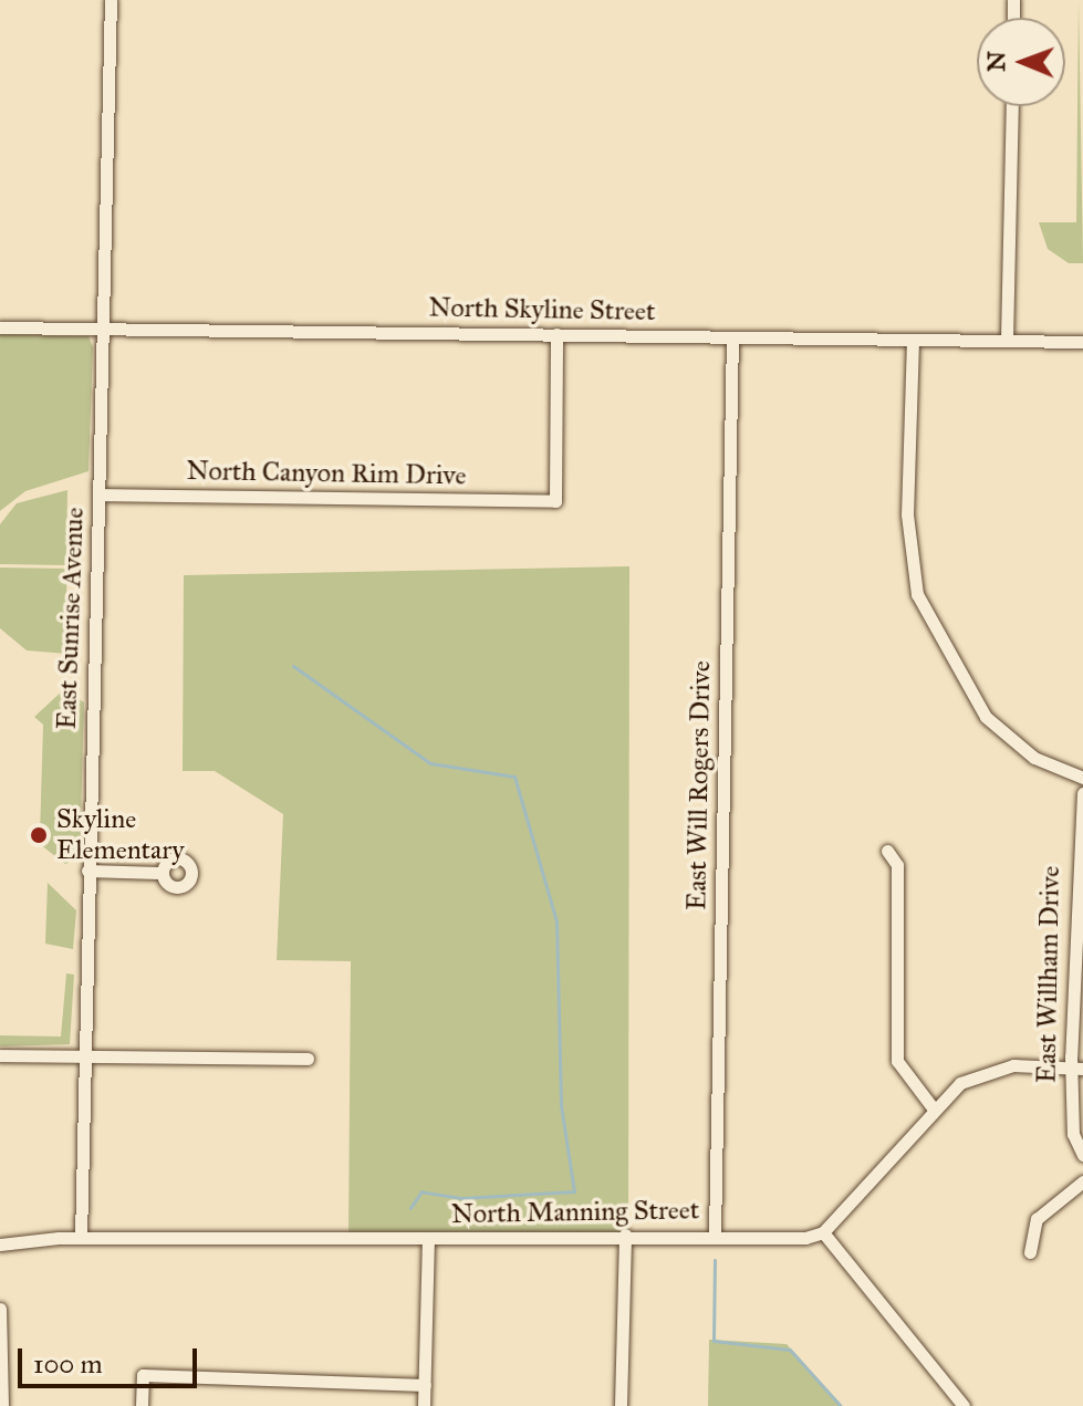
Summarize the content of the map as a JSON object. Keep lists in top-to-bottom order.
{
  "streets": {
    "street": [
      "North Skyline Street",
      "North Canyon Rim Drive",
      "East Sunrise Avenue",
      "East Will Rogers Drive",
      "East Willham Drive",
      "North Manning Street"
    ]
  },
  "crossings": [
    ["North Skyline Street", "North Canyon Rim Drive"],
    ["North Skyline Street", "East Sunrise Avenue"],
    ["North Skyline Street", "East Will Rogers Drive"],
    ["North Canyon Rim Drive", "East Sunrise Avenue"],
    ["East Sunrise Avenue", "North Manning Street"],
    ["East Will Rogers Drive", "North Manning Street"]
  ],
  "places": ["Skyline Elementary"],
  "scale_bar": "100 m",
  "north": "left"
}
